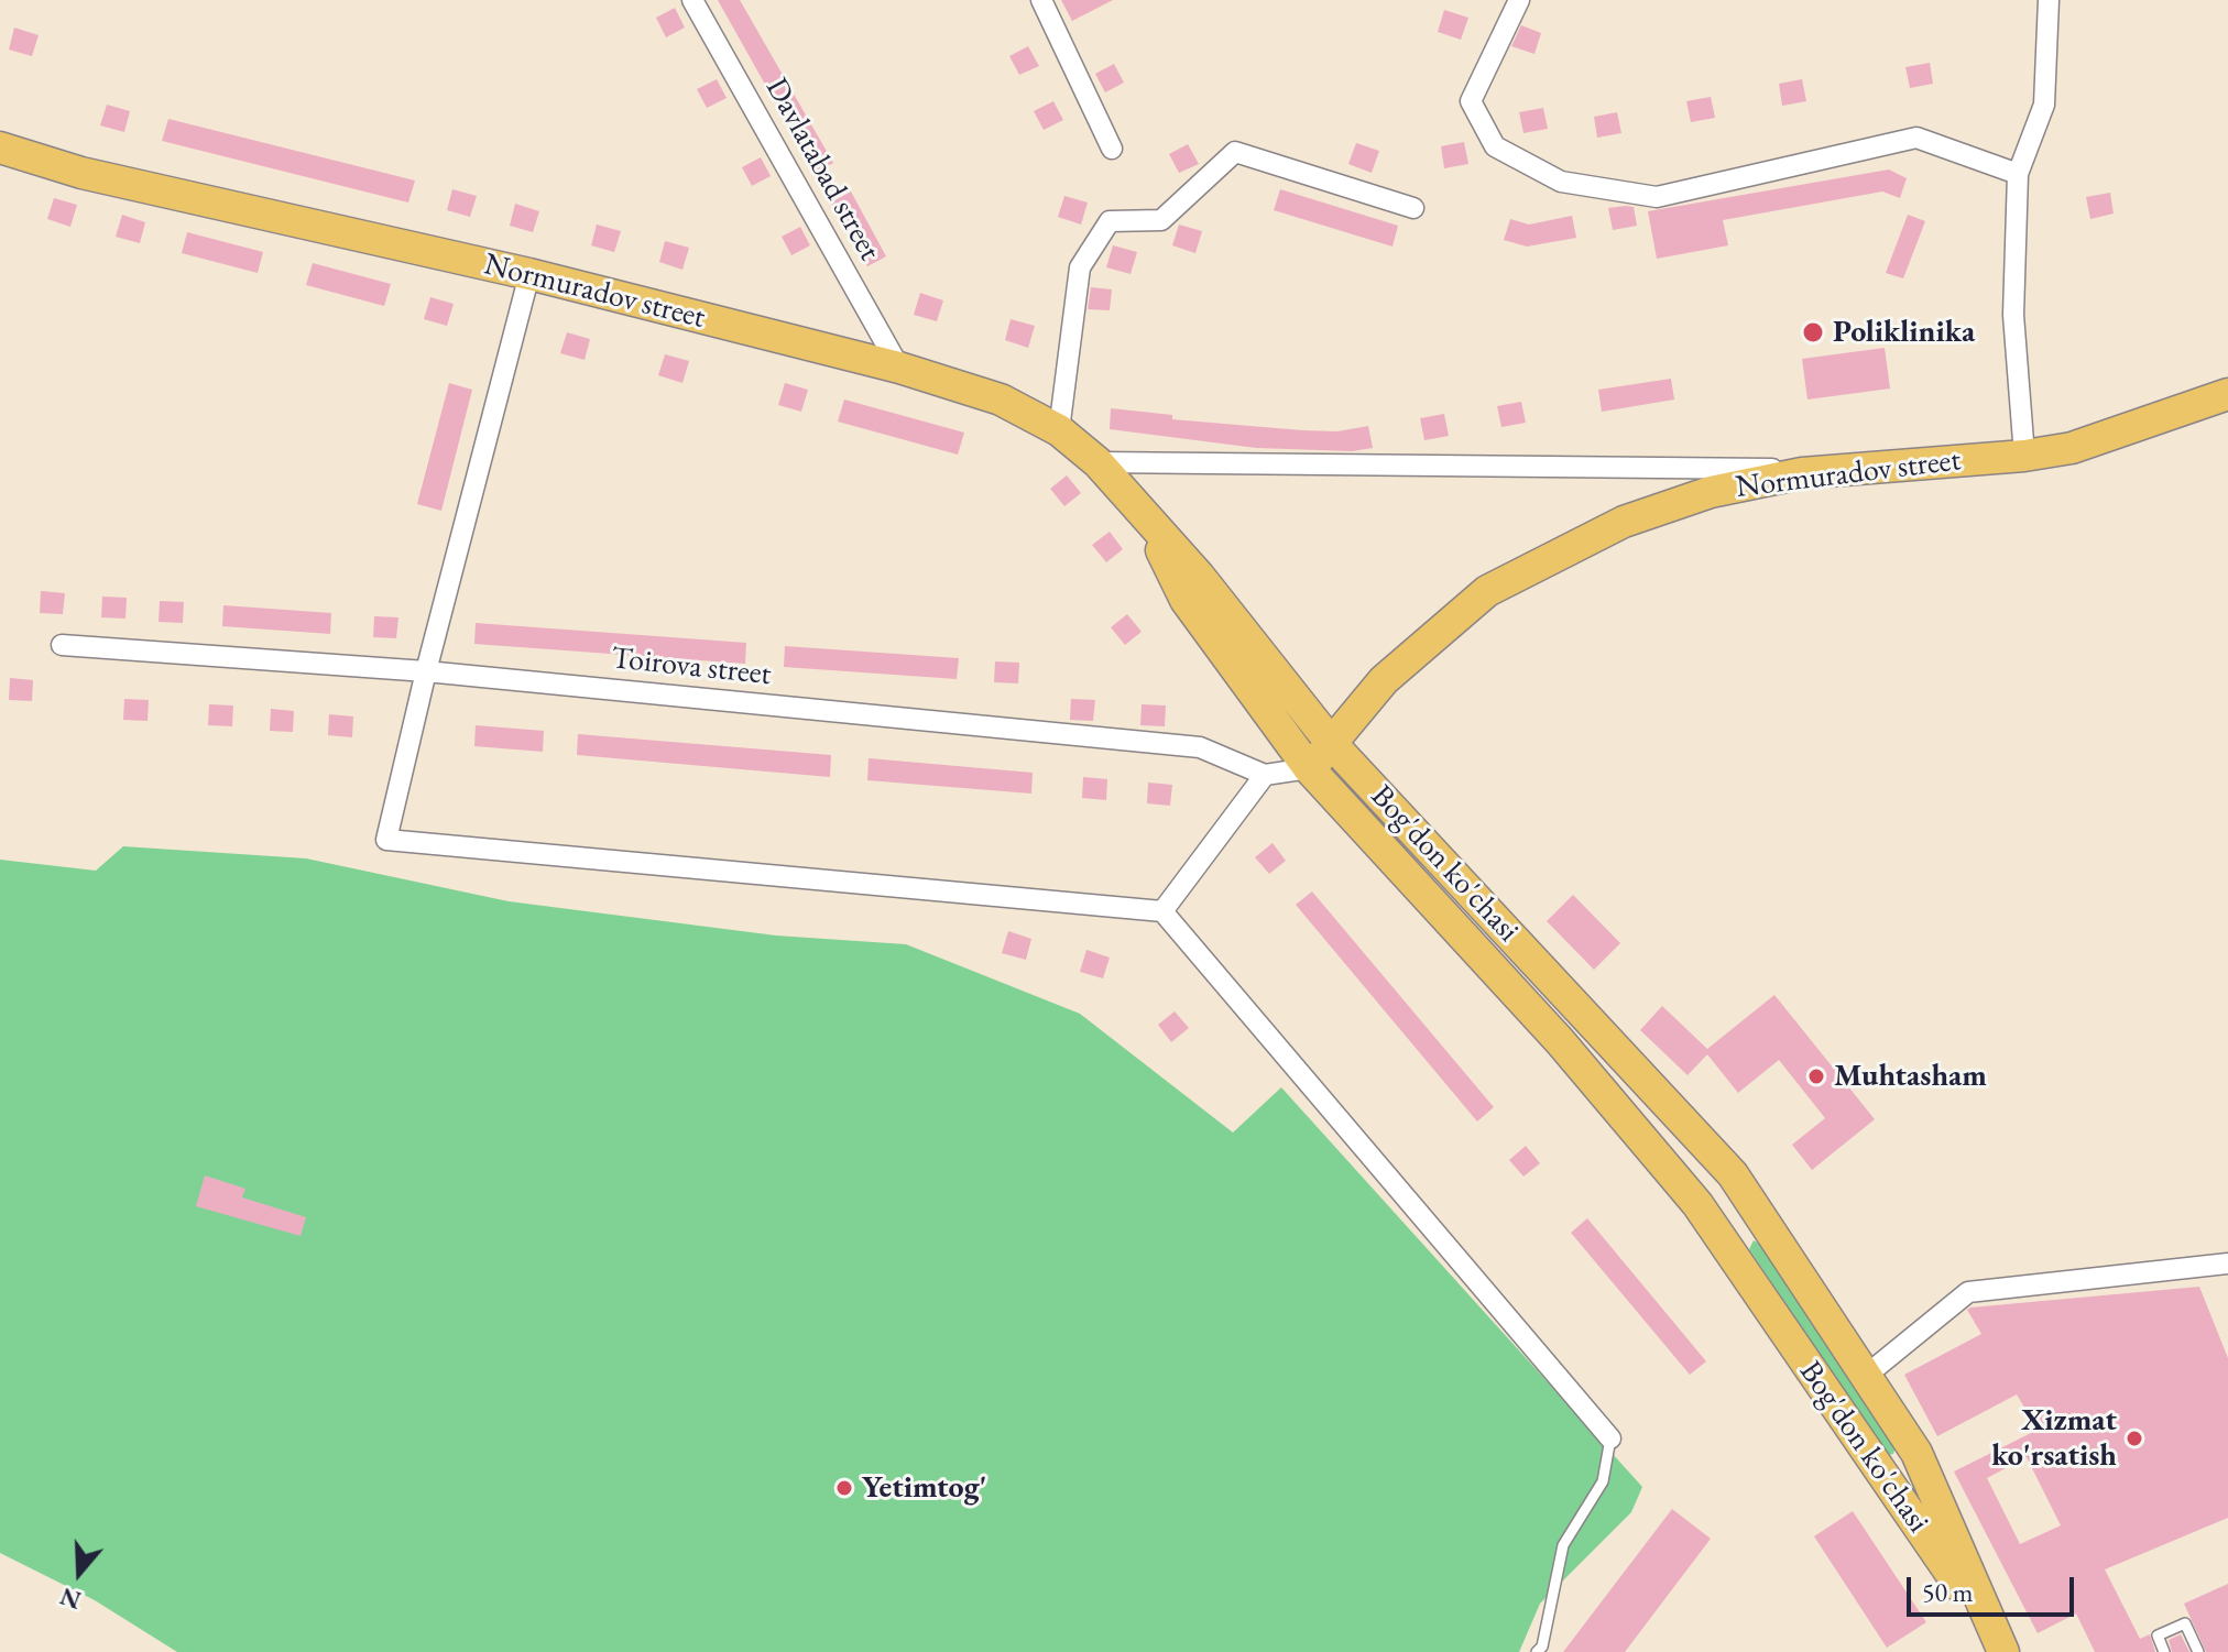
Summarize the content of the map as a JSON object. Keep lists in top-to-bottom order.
{
  "streets": {
    "main road": ["Normuradov street", "Bog'don ko'chasi"],
    "street": ["Davlatabad street", "Toirova street"]
  },
  "crossings": [
    ["Davlatabad street", "Normuradov street"],
    ["Normuradov street", "Bog'don ko'chasi"]
  ],
  "places": [
    "Poliklinika",
    "Muhtasham",
    "Xizmat ko'rsatish",
    "Yetimtog'"
  ],
  "scale_bar": "50 m",
  "north": "bottom"
}
